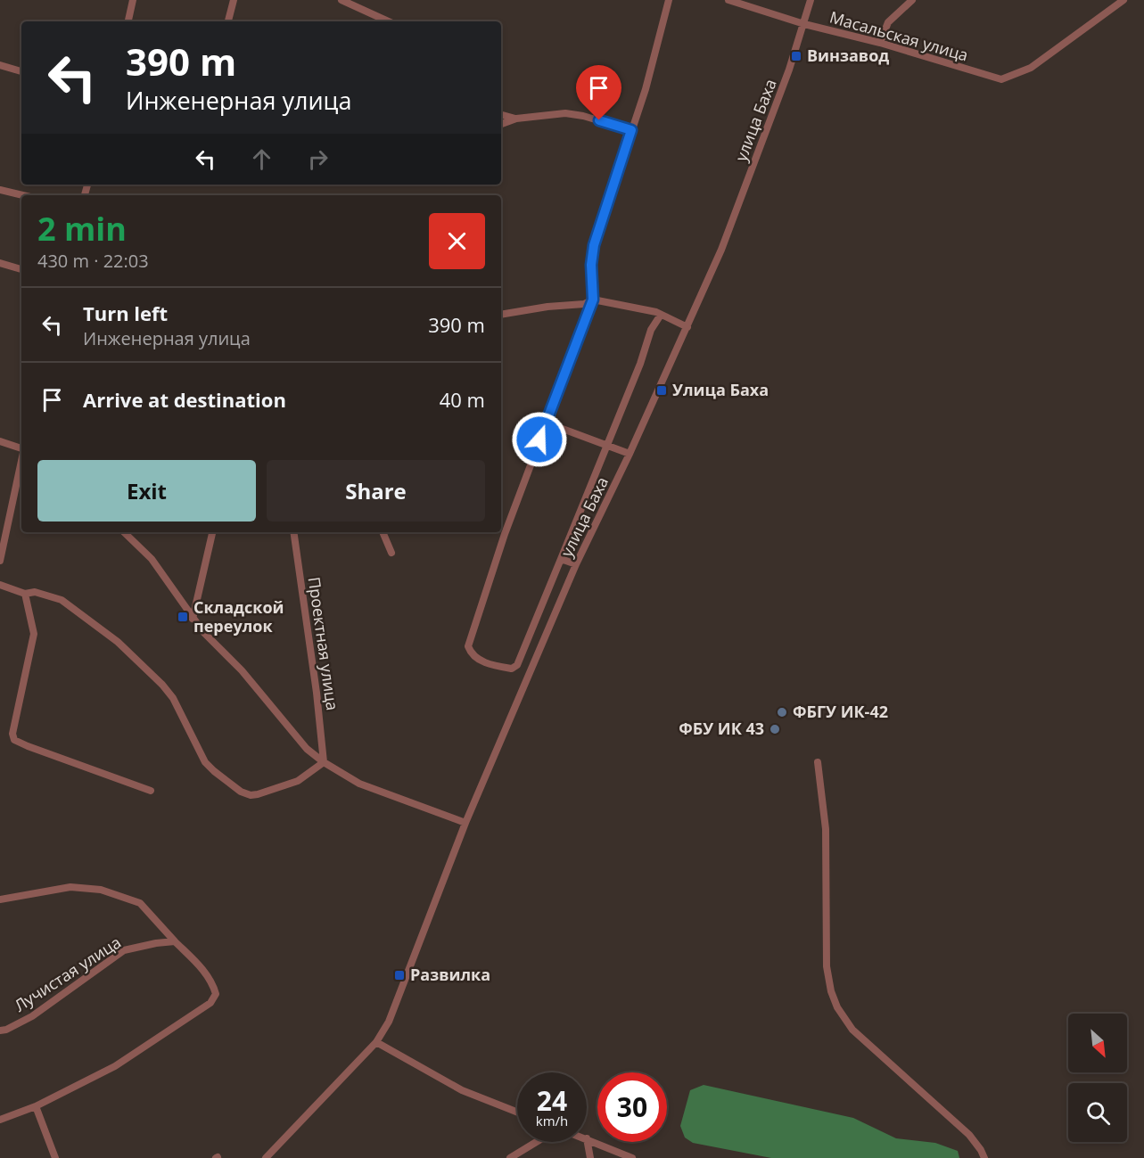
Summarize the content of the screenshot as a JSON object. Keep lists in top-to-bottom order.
{
  "streets": {
    "street": [
      "Масальская улица",
      "улица Баха",
      "Проектная улица",
      "Лучистая улица"
    ]
  },
  "crossings": [
    ["Масальская улица", "улица Баха"]
  ],
  "places": {
    "transit": [
      "Винзавод",
      "Улица Баха",
      "Складской переулок",
      "Развилка"
    ],
    "other": ["ФБГУ ИК-42", "ФБУ ИК 43"]
  },
  "north": "bottom right",
  "page": {
    "turn": ["390 m", "Инженерная улица"],
    "heading": ["2 min", "430 m · 22:03"],
    "list": [
      {
        "name": "Turn left",
        "note": "Инженерная улица",
        "value": "390 m"
      },
      {
        "name": "Arrive at destination",
        "value": "40 m"
      }
    ],
    "buttons": ["Exit", "Share"],
    "speed": "24 km/h",
    "limit": "30"
  }
}
